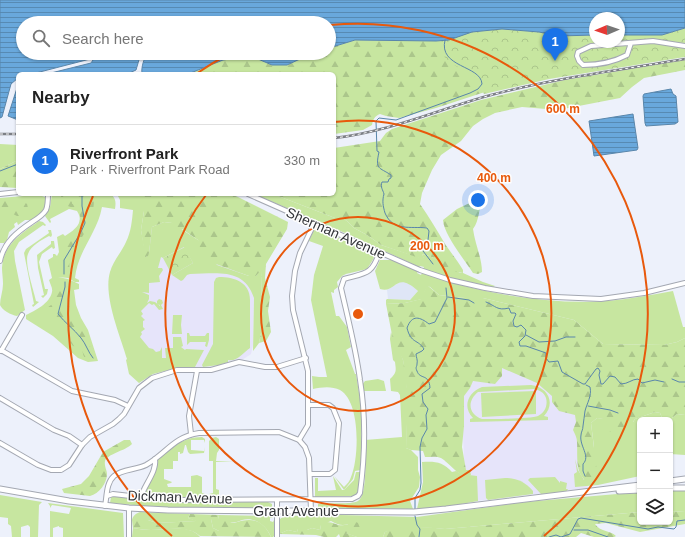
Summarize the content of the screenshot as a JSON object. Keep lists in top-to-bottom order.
{
  "streets": {
    "main road": ["Grant Avenue"],
    "street": ["Sherman Avenue", "Dickman Avenue"]
  },
  "crossings": [
    ["Sherman Avenue", "Dickman Avenue"],
    ["Dickman Avenue", "Grant Avenue"]
  ],
  "north": "left",
  "page": {
    "search": "Search here",
    "pins": "1",
    "heading": "Nearby",
    "list": [
      {
        "mark": "1",
        "name": "Riverfront Park",
        "note": "Park · Riverfront Park Road",
        "value": "330 m"
      }
    ],
    "map_buttons": ["+", "−"]
  },
  "rings": ["600 m", "400 m", "200 m"]
}
